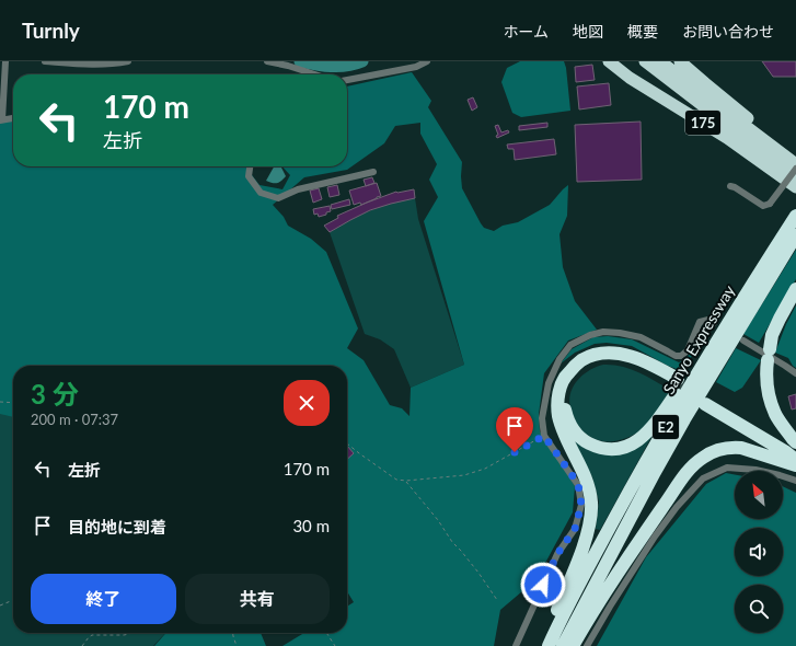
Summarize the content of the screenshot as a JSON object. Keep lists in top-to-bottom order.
{
  "streets": {
    "highway": ["175", "Sanyo Expressway", "E2"]
  },
  "north": "top left",
  "page": {
    "header": "Turnly",
    "nav": [
      "ホーム",
      "地図",
      "概要",
      "お問い合わせ"
    ],
    "turn": ["170 m", "左折"],
    "heading": ["3 分", "200 m · 07:37"],
    "list": [
      {
        "name": "左折",
        "value": "170 m"
      },
      {
        "name": "目的地に到着",
        "value": "30 m"
      }
    ],
    "buttons": ["終了", "共有"]
  }
}
